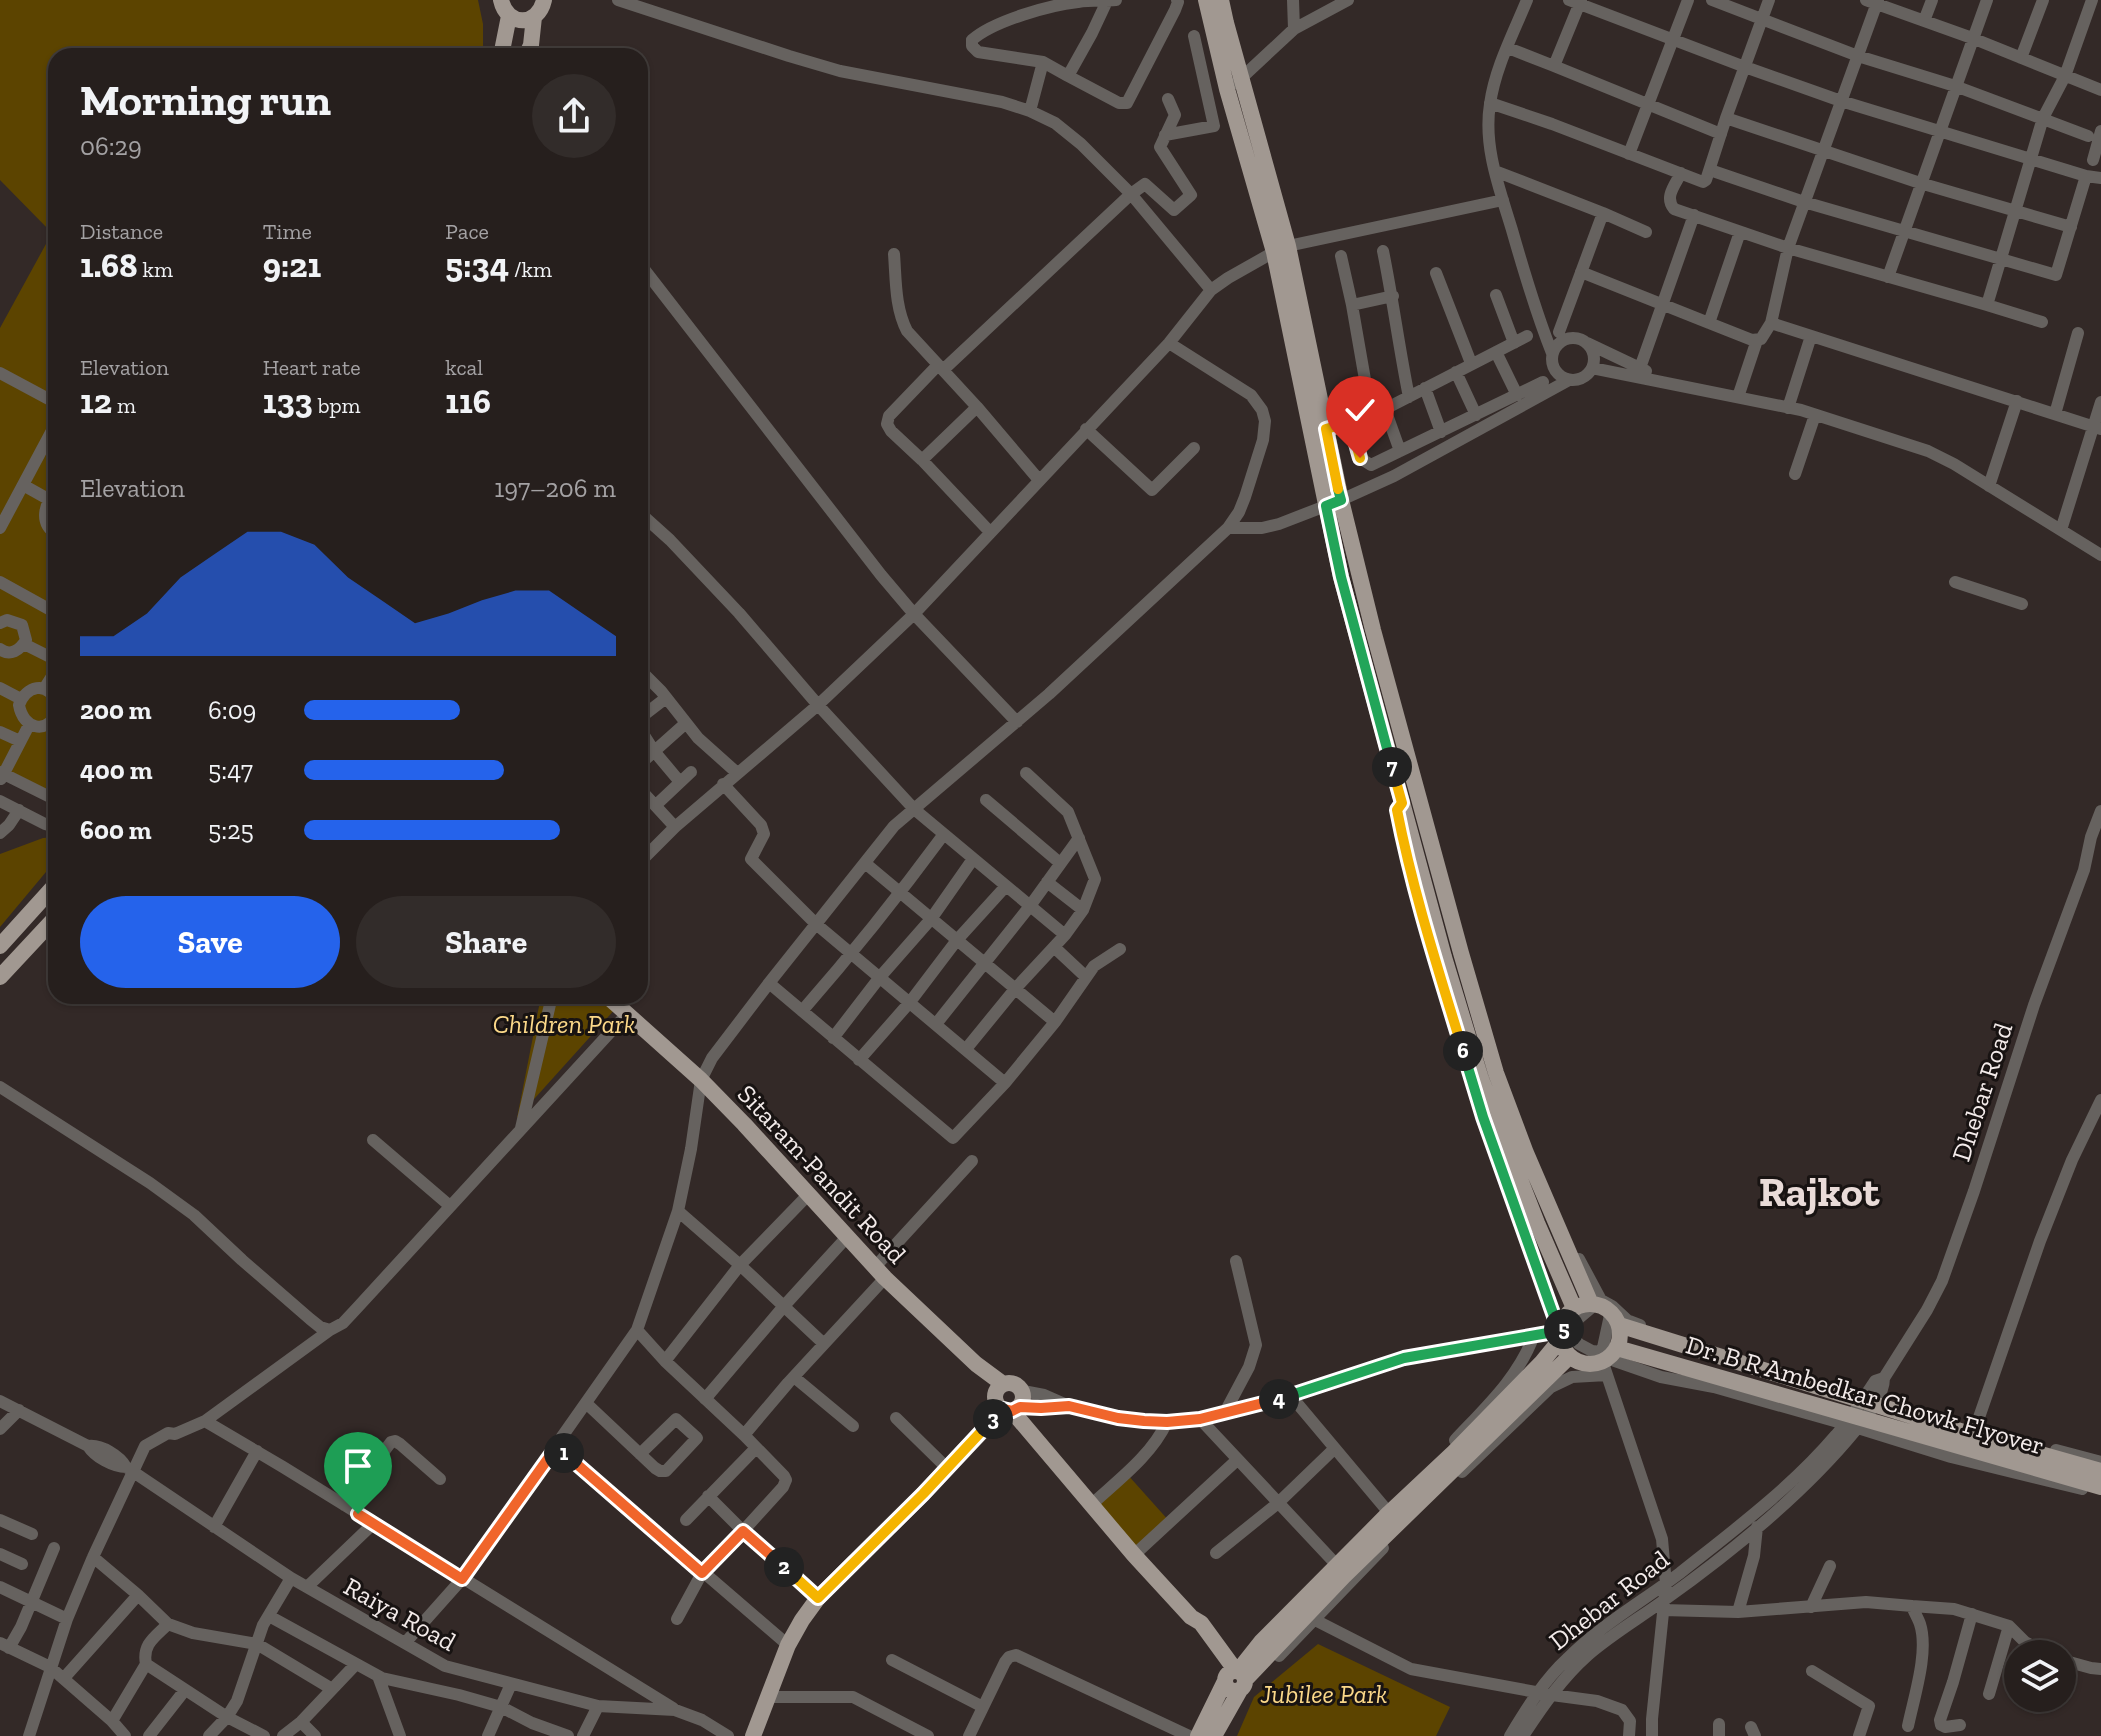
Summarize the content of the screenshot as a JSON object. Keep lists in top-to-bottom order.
{
  "streets": {
    "main road": ["Sitaram-Pandit Road", "Dr. B R Ambedkar Chowk Flyover"],
    "street": ["Dhebar Road", "Raiya Road"]
  },
  "districts": ["Rajkot"],
  "parks": ["Children Park", "Jubilee Park"],
  "page": {
    "heading": ["Morning run", "06:29"],
    "stats": [
      ["Distance", "1.68 km"],
      ["Time", "9:21"],
      ["Pace", "5:34 /km"],
      ["Elevation", "12 m"],
      ["Heart rate", "133 bpm"],
      ["kcal", "116"]
    ],
    "chart": ["Elevation", "197–206 m"],
    "list": [
      {
        "name": "200 m",
        "note": "6:09"
      },
      {
        "name": "400 m",
        "note": "5:47"
      },
      {
        "name": "600 m",
        "note": "5:25"
      }
    ],
    "pins": [
      "7",
      "6",
      "5",
      "4",
      "3",
      "1",
      "2"
    ],
    "buttons": ["Save", "Share"]
  }
}
